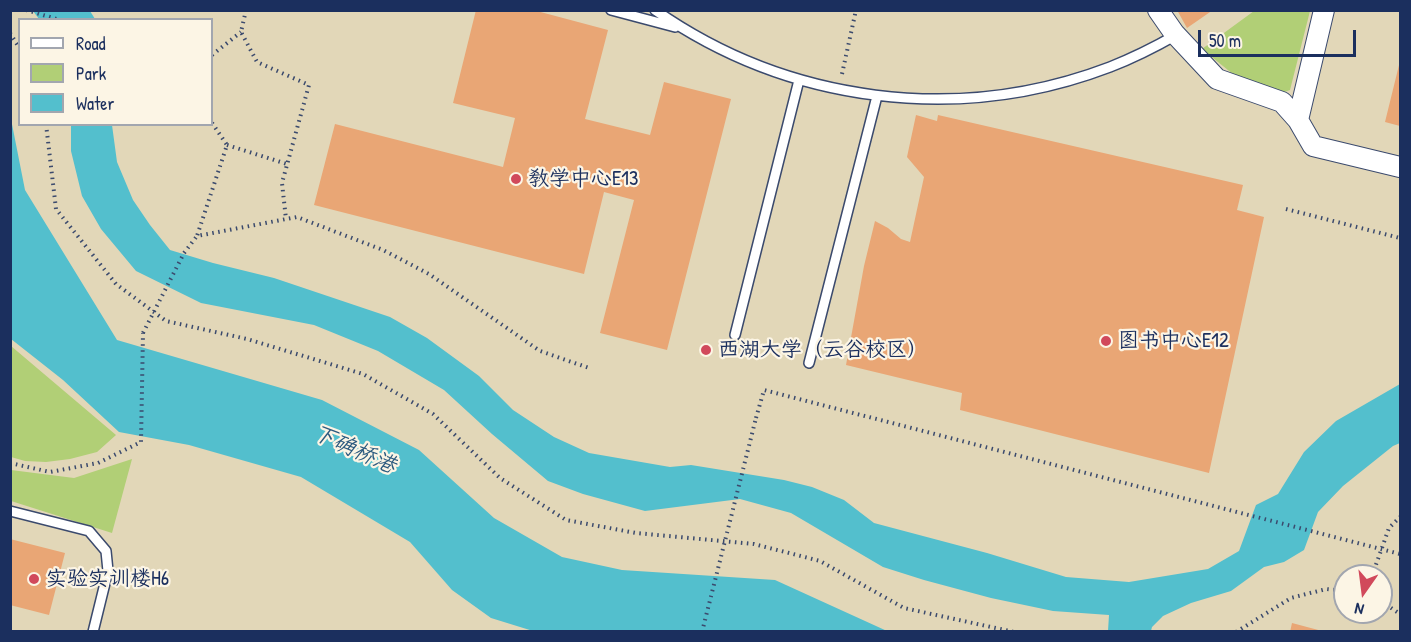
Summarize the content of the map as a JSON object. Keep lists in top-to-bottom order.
{
  "water": ["下确桥港"],
  "places": [
    "教学中心E13",
    "图书中心E12",
    "西湖大学（云谷校区）",
    "实验实训楼H6"
  ],
  "legend": ["Road", "Park", "Water"],
  "scale_bar": "50 m",
  "north": "bottom"
}
